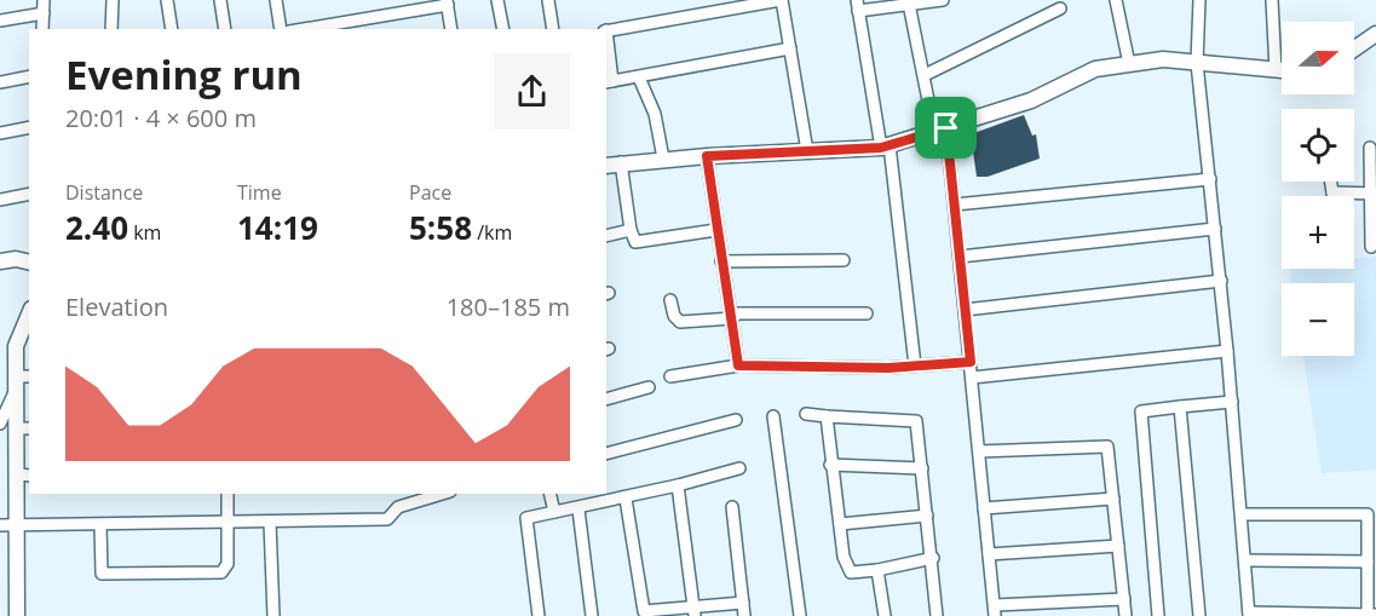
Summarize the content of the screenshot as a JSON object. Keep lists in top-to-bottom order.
{
  "north": "right",
  "page": {
    "map_buttons": ["+", "−"],
    "heading": ["Evening run", "20:01 · 4 × 600 m"],
    "stats": [
      ["Distance", "2.40 km"],
      ["Time", "14:19"],
      ["Pace", "5:58 /km"]
    ],
    "chart": ["Elevation", "180–185 m"]
  }
}
